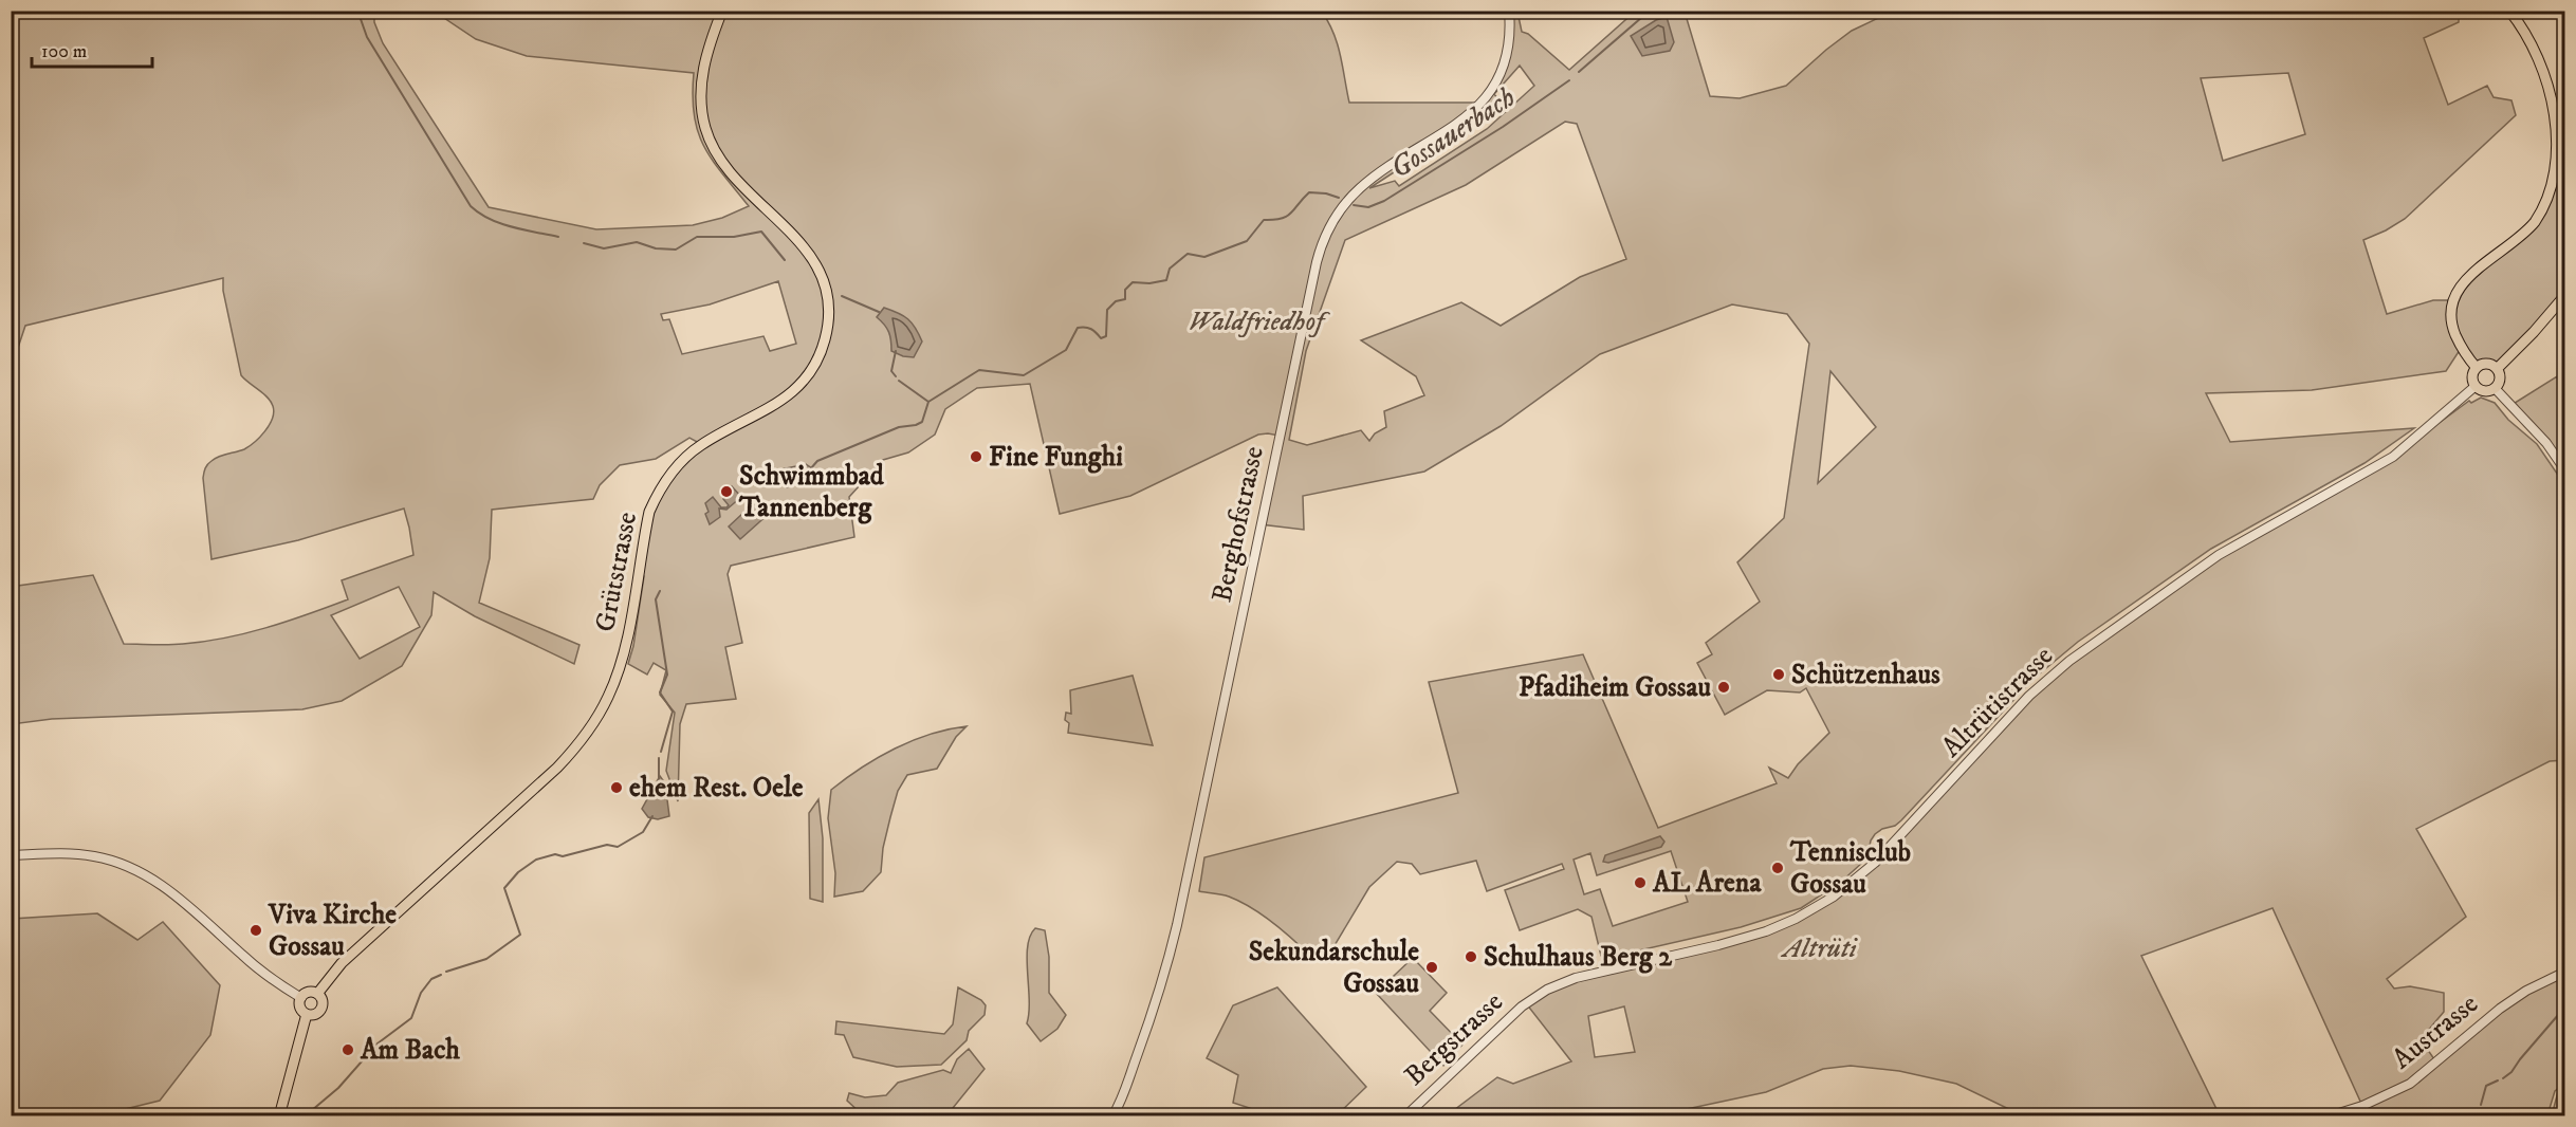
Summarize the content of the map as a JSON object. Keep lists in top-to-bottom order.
{
  "streets": {
    "main road": ["Grütstrasse"],
    "street": [
      "Berghofstrasse",
      "Altrütistrasse",
      "Austrasse",
      "Bergstrasse"
    ]
  },
  "crossings": [
    ["Altrütistrasse", "Bergstrasse"]
  ],
  "water": ["Gossauerbach"],
  "parks": ["Waldfriedhof", "Altrüti"],
  "places": [
    "Fine Funghi",
    "Schwimmbad Tannenberg",
    "Schützenhaus",
    "Pfadiheim Gossau",
    "ehem Rest. Oele",
    "Tennisclub Gossau",
    "AL Arena",
    "Viva Kirche Gossau",
    "Schulhaus Berg 2",
    "Sekundarschule Gossau",
    "Am Bach"
  ],
  "scale_bar": "100 m"
}
